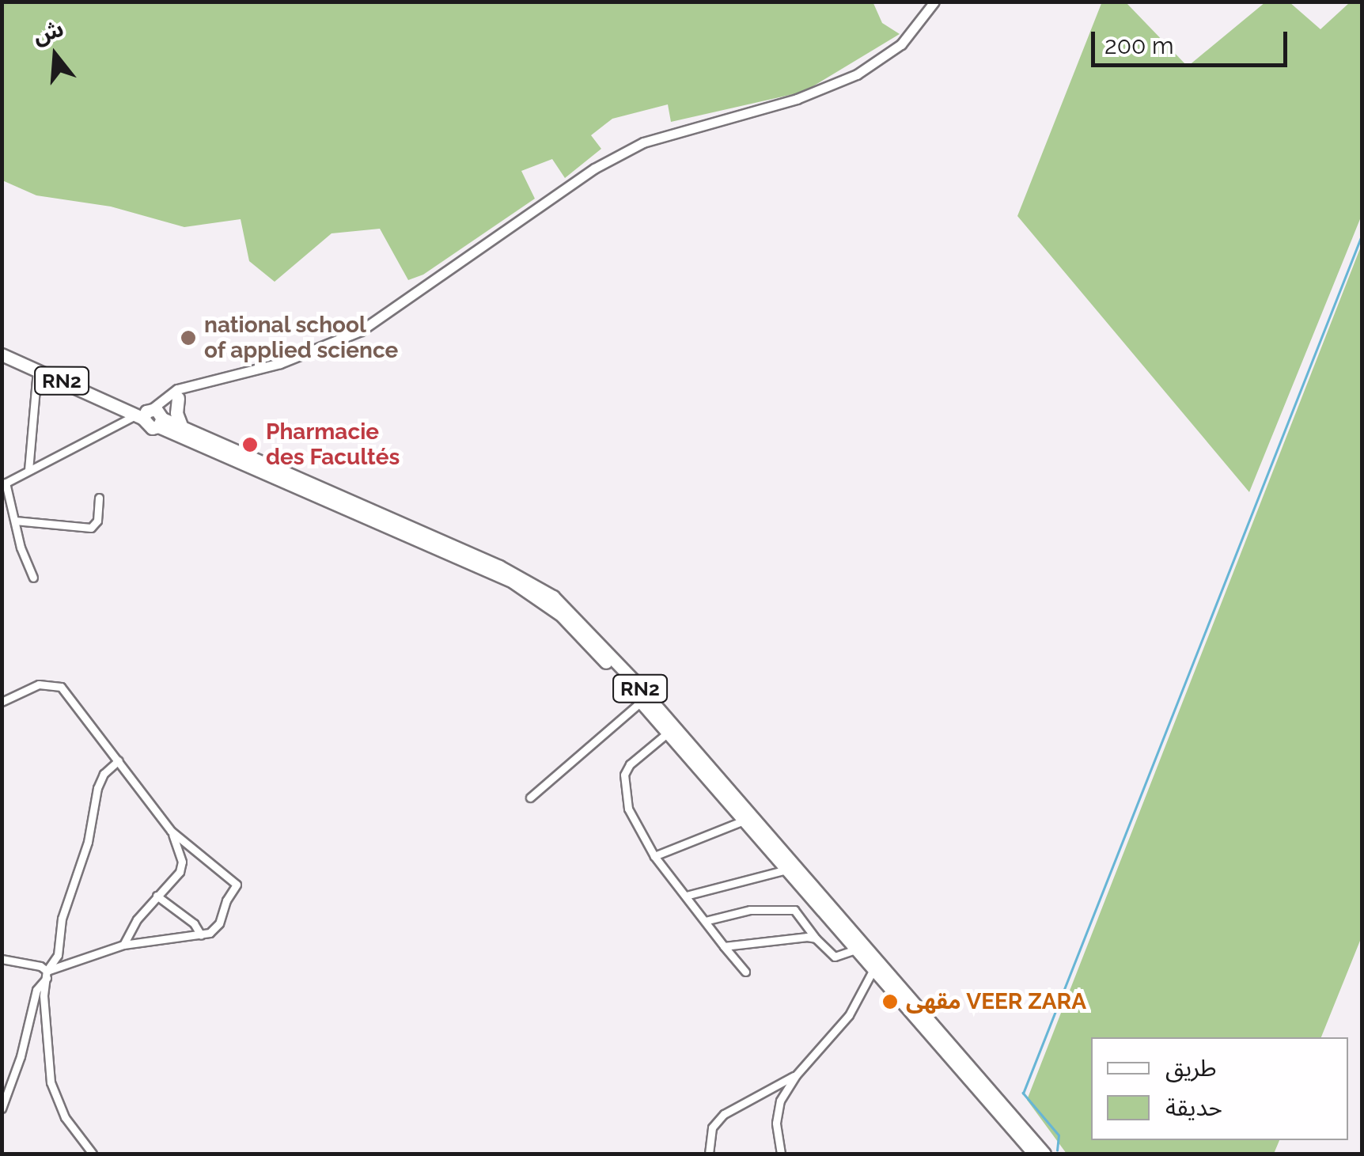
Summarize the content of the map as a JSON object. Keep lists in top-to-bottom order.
{
  "streets": {
    "highway": ["RN2"]
  },
  "places": ["national school of applied science", "Pharmacie des Facultés", "مقهى VEER ZARA"],
  "legend": ["طريق", "حديقة"],
  "scale_bar": "200 m",
  "north": "top"
}
